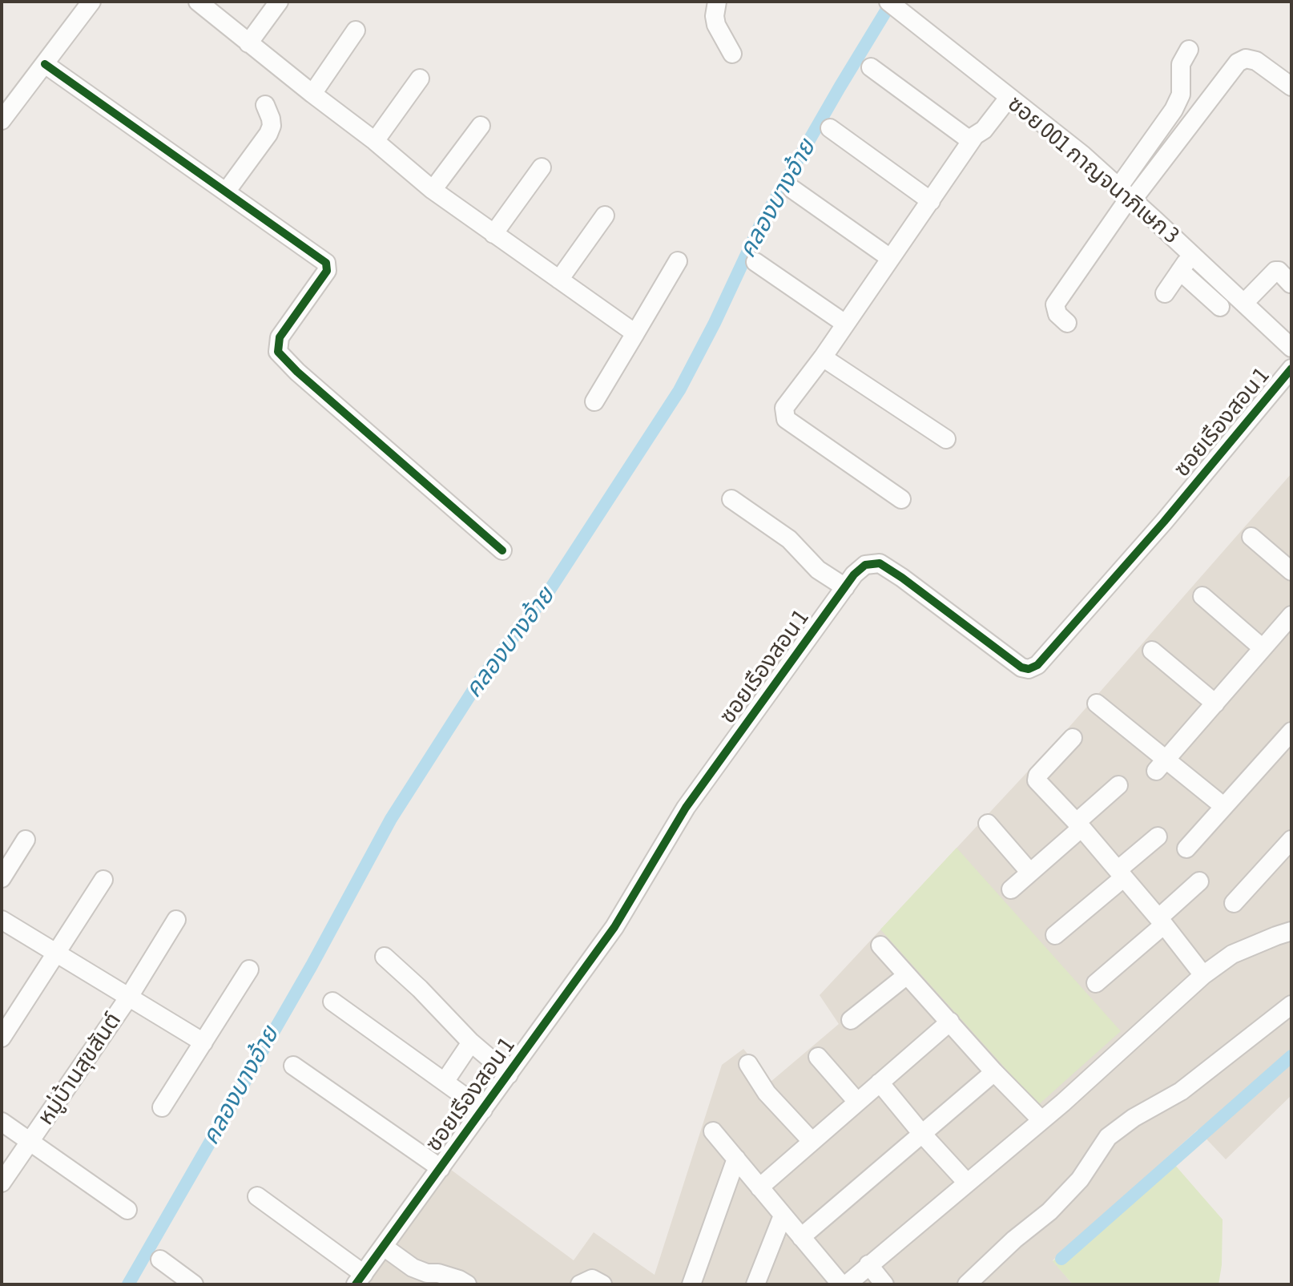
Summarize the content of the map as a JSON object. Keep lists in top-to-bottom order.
{
  "streets": {
    "street": ["ซอย 001 กาญจนาภิเษก 3", "ซอยเรืองสอน 1", "หมู่บ้านสุขสันต์"]
  },
  "water": ["คลองบางอ้าย"]
}
